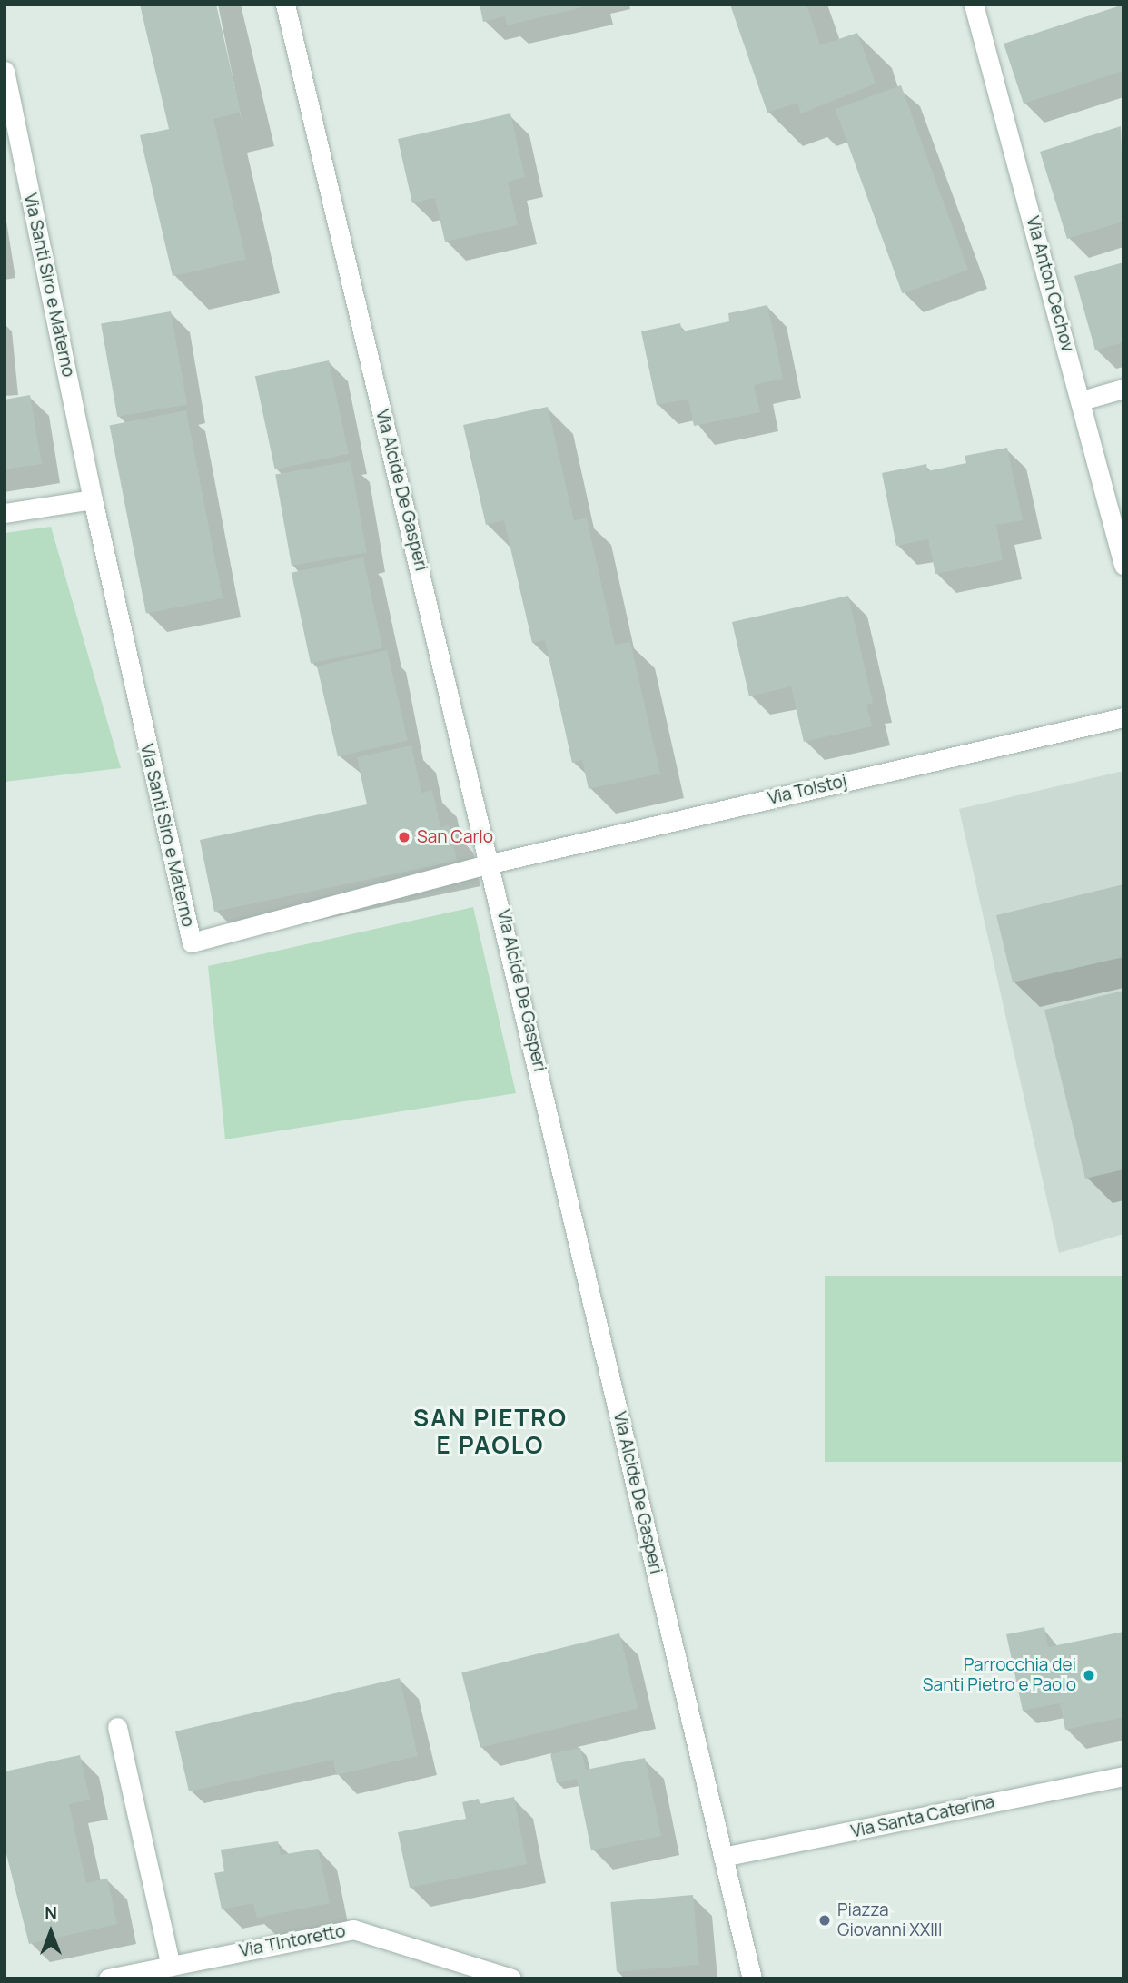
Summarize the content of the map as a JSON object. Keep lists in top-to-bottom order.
{
  "streets": {
    "street": [
      "Via Anton Cechov",
      "Via Santi Siro e Materno",
      "Via Alcide De Gasperi",
      "Via Tolstoj",
      "Via Santa Caterina",
      "Via Tintoretto"
    ]
  },
  "crossings": [
    ["Via Santi Siro e Materno", "Via Alcide De Gasperi"],
    ["Via Santi Siro e Materno", "Via Tolstoj"],
    ["Via Alcide De Gasperi", "Via Tolstoj"],
    ["Via Alcide De Gasperi", "Via Santa Caterina"]
  ],
  "districts": ["SAN PIETRO E PAOLO"],
  "places": ["San Carlo", "Parrocchia dei Santi Pietro e Paolo", "Piazza Giovanni XXIII"],
  "north": "top"
}
